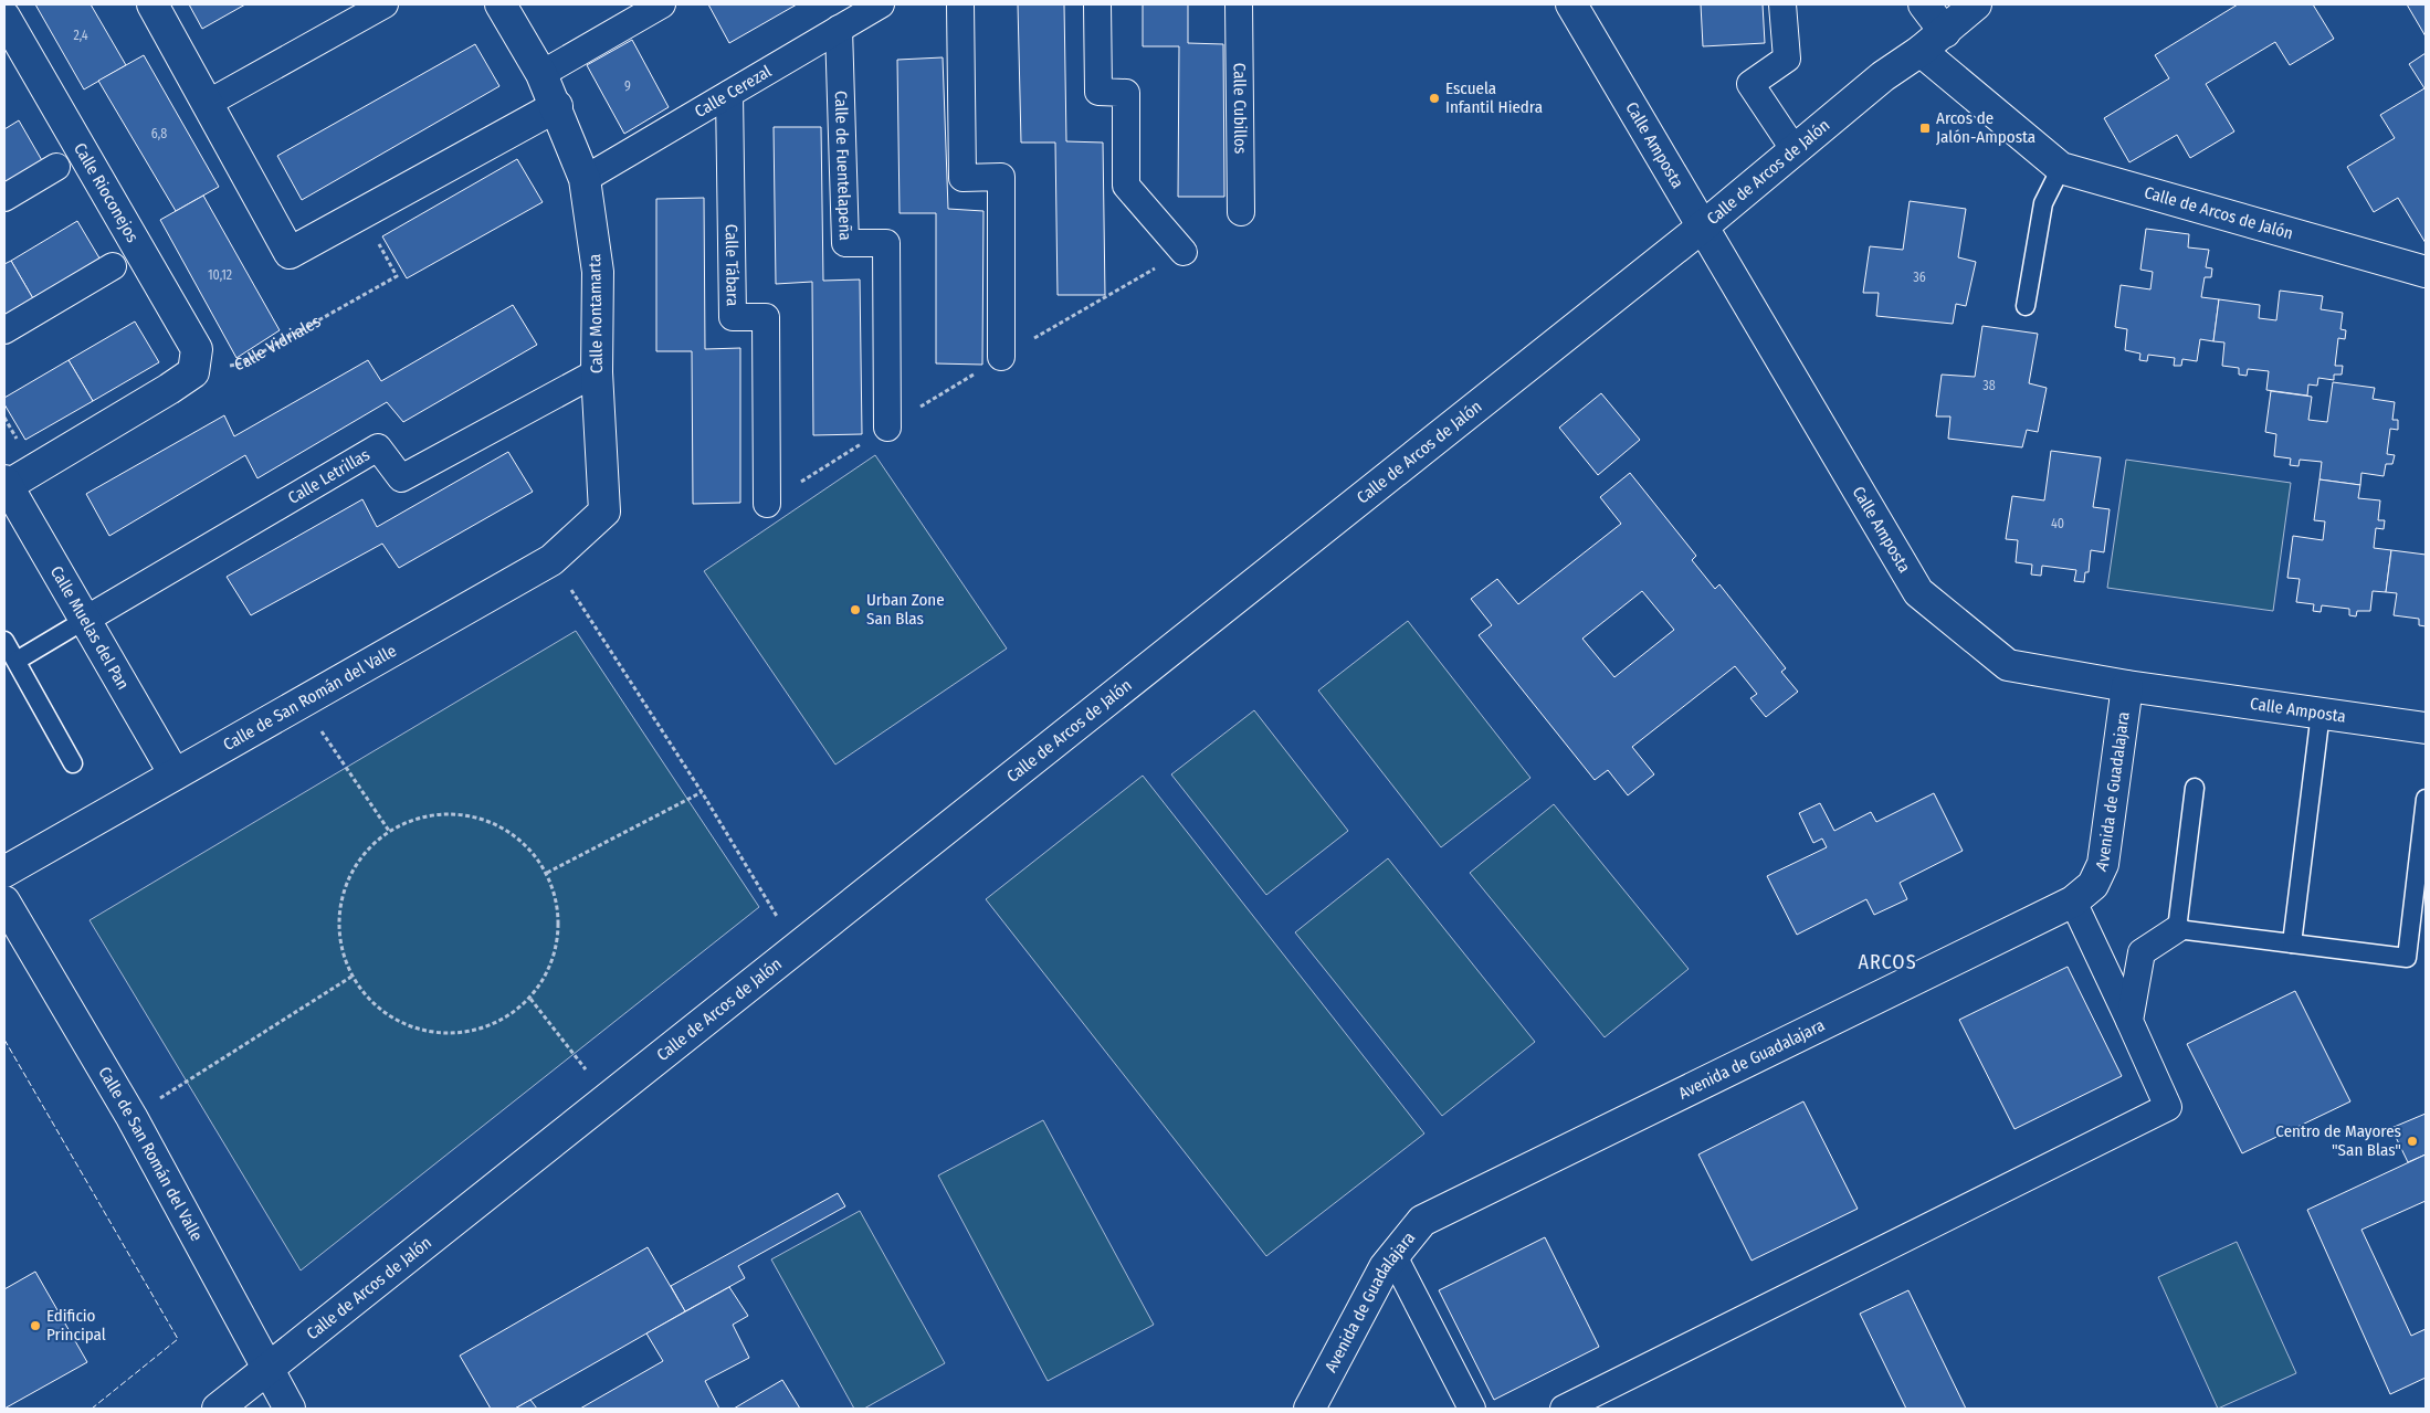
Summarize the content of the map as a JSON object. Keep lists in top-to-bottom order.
{
  "streets": {
    "street": [
      "Calle Cerezal",
      "Calle Cubillos",
      "Calle Amposta",
      "Calle de Fuentelapeña",
      "Calle de Arcos de Jalón",
      "Calle Rioconejos",
      "Calle Tábara",
      "Calle Montamarta",
      "Calle Letrillas",
      "Calle Muelas del Pan",
      "Calle de San Román del Valle",
      "Avenida de Guadalajara"
    ],
    "path": ["Calle Vidriales"]
  },
  "crossings": [
    ["Calle Cerezal", "Calle de Fuentelapeña"],
    ["Calle Cerezal", "Calle Tábara"],
    ["Calle Cerezal", "Calle Montamarta"],
    ["Calle Amposta", "Calle de Arcos de Jalón"],
    ["Calle Amposta", "Avenida de Guadalajara"],
    ["Calle de Arcos de Jalón", "Calle de San Román del Valle"],
    ["Calle Rioconejos", "Calle Vidriales"],
    ["Calle Montamarta", "Calle Letrillas"],
    ["Calle Montamarta", "Calle de San Román del Valle"],
    ["Calle Letrillas", "Calle Muelas del Pan"],
    ["Calle Muelas del Pan", "Calle de San Román del Valle"]
  ],
  "districts": ["ARCOS"],
  "places": {
    "other": [
      "Escuela Infantil Hiedra",
      "Urban Zone San Blas",
      "Centro de Mayores \"San Blas\"",
      "Edificio Principal"
    ],
    "transit": ["Arcos de Jalón-Amposta"]
  },
  "house_numbers": [
    "2,4",
    "9",
    "6,8",
    "10,12",
    "36",
    "38",
    "40"
  ]
}
